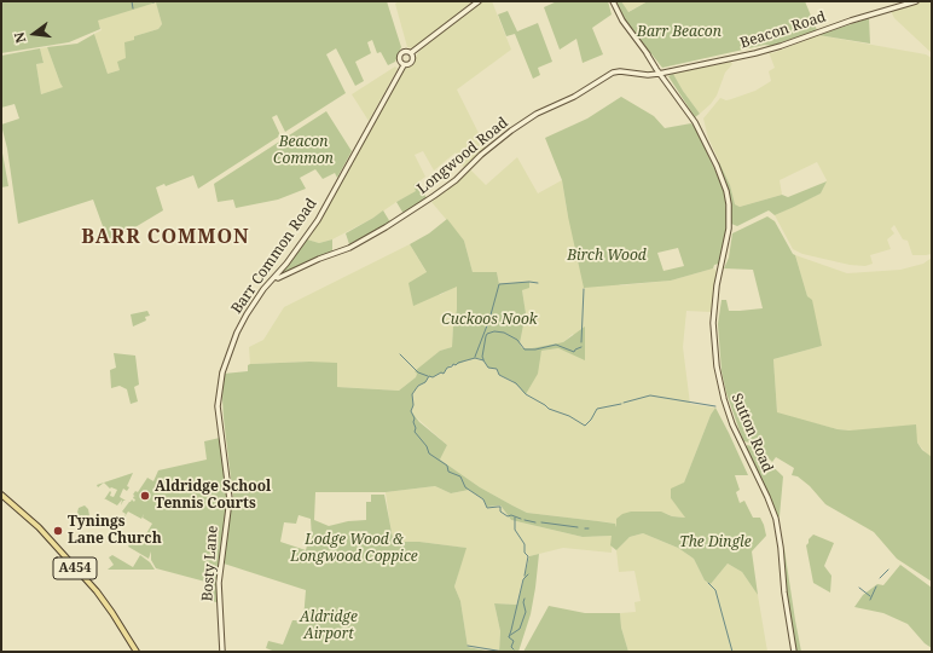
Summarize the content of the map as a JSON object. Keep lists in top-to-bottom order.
{
  "streets": {
    "main road": [
      "Beacon Road",
      "Longwood Road",
      "Barr Common Road",
      "Sutton Road",
      "Bosty Lane",
      "A454"
    ]
  },
  "crossings": [
    ["Beacon Road", "Longwood Road"],
    ["Beacon Road", "Sutton Road"],
    ["Longwood Road", "Barr Common Road"],
    ["Longwood Road", "Sutton Road"],
    ["Barr Common Road", "Bosty Lane"]
  ],
  "districts": ["BARR COMMON"],
  "parks": [
    "Barr Beacon",
    "Beacon Common",
    "Birch Wood",
    "Cuckoos Nook",
    "Lodge Wood & Longwood Coppice",
    "The Dingle",
    "Aldridge Airport"
  ],
  "places": ["Aldridge School Tennis Courts", "Tynings Lane Church"],
  "north": "left"
}
